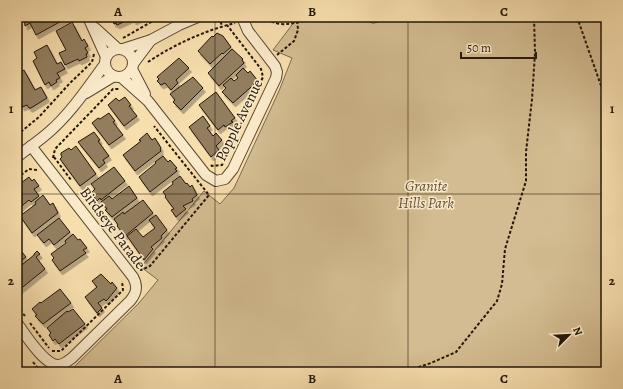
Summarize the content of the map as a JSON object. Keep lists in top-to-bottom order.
{
  "streets": {
    "street": ["Popple Avenue", "Birdseye Parade"]
  },
  "parks": ["Granite Hills Park"],
  "scale_bar": "50 m",
  "north": "top right",
  "grid": {
    "columns": ["A", "B", "C"],
    "rows": ["1", "2"]
  }
}
